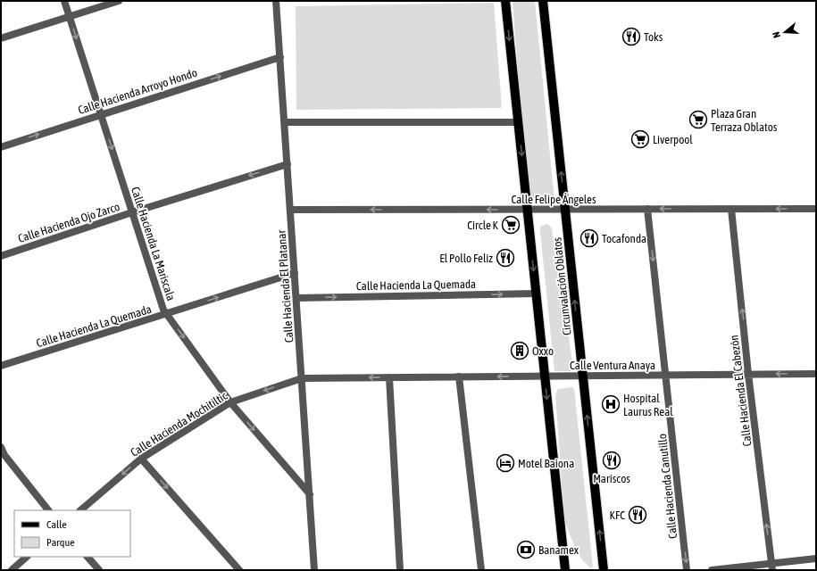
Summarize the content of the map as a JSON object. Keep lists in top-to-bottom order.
{
  "streets": {
    "main road": ["Circunvalación Oblatos"],
    "street": [
      "Calle Hacienda Arroyo Hondo",
      "Calle Felipe Ángeles",
      "Calle Hacienda Ojo Zarco",
      "Calle Hacienda La Mariscala",
      "Calle Hacienda La Quemada",
      "Calle Hacienda El Platanar",
      "Calle Ventura Anaya",
      "Calle Hacienda El Cabezón",
      "Calle Hacienda Mochitiltic",
      "Calle Hacienda Canutillo"
    ]
  },
  "crossings": [
    ["Calle Hacienda Arroyo Hondo", "Calle Hacienda La Mariscala"],
    ["Calle Hacienda Arroyo Hondo", "Calle Hacienda El Platanar"],
    ["Calle Felipe Ángeles", "Calle Hacienda El Platanar"],
    ["Calle Felipe Ángeles", "Circunvalación Oblatos"],
    ["Calle Felipe Ángeles", "Calle Hacienda El Cabezón"],
    ["Calle Felipe Ángeles", "Calle Hacienda Canutillo"],
    ["Calle Hacienda Ojo Zarco", "Calle Hacienda La Mariscala"],
    ["Calle Hacienda Ojo Zarco", "Calle Hacienda El Platanar"],
    ["Calle Hacienda La Mariscala", "Calle Hacienda La Quemada"],
    ["Calle Hacienda La Mariscala", "Calle Hacienda El Platanar"],
    ["Calle Hacienda La Mariscala", "Calle Hacienda Mochitiltic"],
    ["Calle Hacienda La Quemada", "Calle Hacienda El Platanar"],
    ["Calle Hacienda El Platanar", "Calle Ventura Anaya"],
    ["Calle Hacienda El Platanar", "Calle Hacienda Mochitiltic"],
    ["Circunvalación Oblatos", "Calle Ventura Anaya"],
    ["Calle Ventura Anaya", "Calle Hacienda El Cabezón"],
    ["Calle Ventura Anaya", "Calle Hacienda Mochitiltic"],
    ["Calle Ventura Anaya", "Calle Hacienda Canutillo"]
  ],
  "one_way": [
    "Calle Hacienda Arroyo Hondo",
    "Calle Felipe Ángeles",
    "Calle Hacienda Ojo Zarco",
    "Calle Hacienda La Mariscala",
    "Calle Hacienda La Quemada",
    "Calle Ventura Anaya",
    "Calle Hacienda El Cabezón",
    "Calle Hacienda Mochitiltic",
    "Calle Hacienda Canutillo"
  ],
  "places": {
    "restaurant": [
      "Toks",
      "Tocafonda",
      "El Pollo Feliz",
      "Mariscos",
      "KFC"
    ],
    "supermarket": ["Plaza Gran Terraza Oblatos", "Liverpool", "Circle K"],
    "building": ["Oxxo"],
    "hospital": ["Hospital Laurus Real"],
    "hotel": ["Motel Baiona"],
    "bank": ["Banamex"]
  },
  "legend": ["Calle", "Parque"],
  "north": "left"
}
